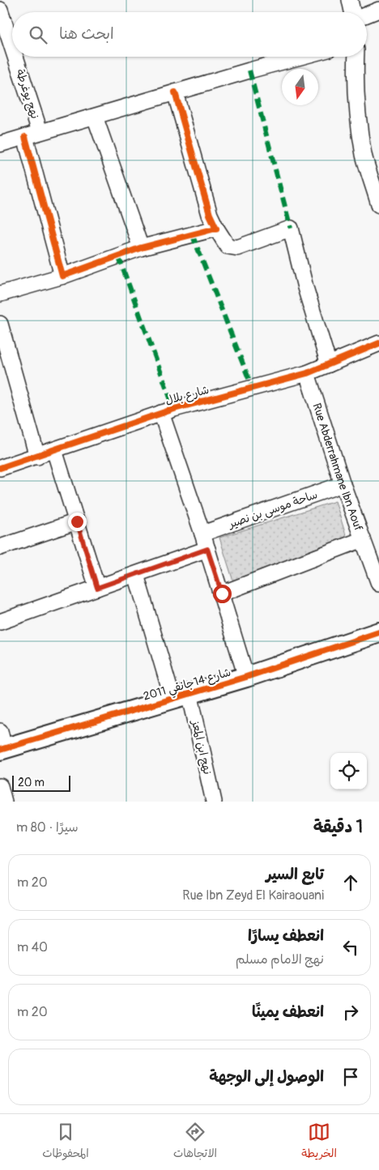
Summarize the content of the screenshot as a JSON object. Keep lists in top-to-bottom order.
{
  "streets": {
    "street": [
      "نهج يوغرطة",
      "شارع بلال",
      "Rue Abderrahmane Ibn Aouf",
      "ساحة موسى بن نصير",
      "شارع 14جانفي 2011",
      "نهج ابن المعز"
    ]
  },
  "crossings": [
    ["شارع بلال", "Rue Abderrahmane Ibn Aouf"],
    ["Rue Abderrahmane Ibn Aouf", "ساحة موسى بن نصير"],
    ["شارع 14جانفي 2011", "نهج ابن المعز"]
  ],
  "scale_bar": "20 m",
  "north": "bottom",
  "page": {
    "search": "ابحث هنا",
    "scale": "20 m",
    "heading": ["1 دقيقة", "سيرًا · 80 m"],
    "list": [
      ["تابع السير", "Rue Ibn Zeyd El Kairaouani", "20 m"],
      ["انعطف يسارًا", "نهج الامام مسلم", "40 m"],
      ["انعطف يمينًا", "20 m"],
      "الوصول إلى الوجهة"
    ],
    "nav": ["الخريطة", "الاتجاهات", "المحفوظات"]
  }
}
